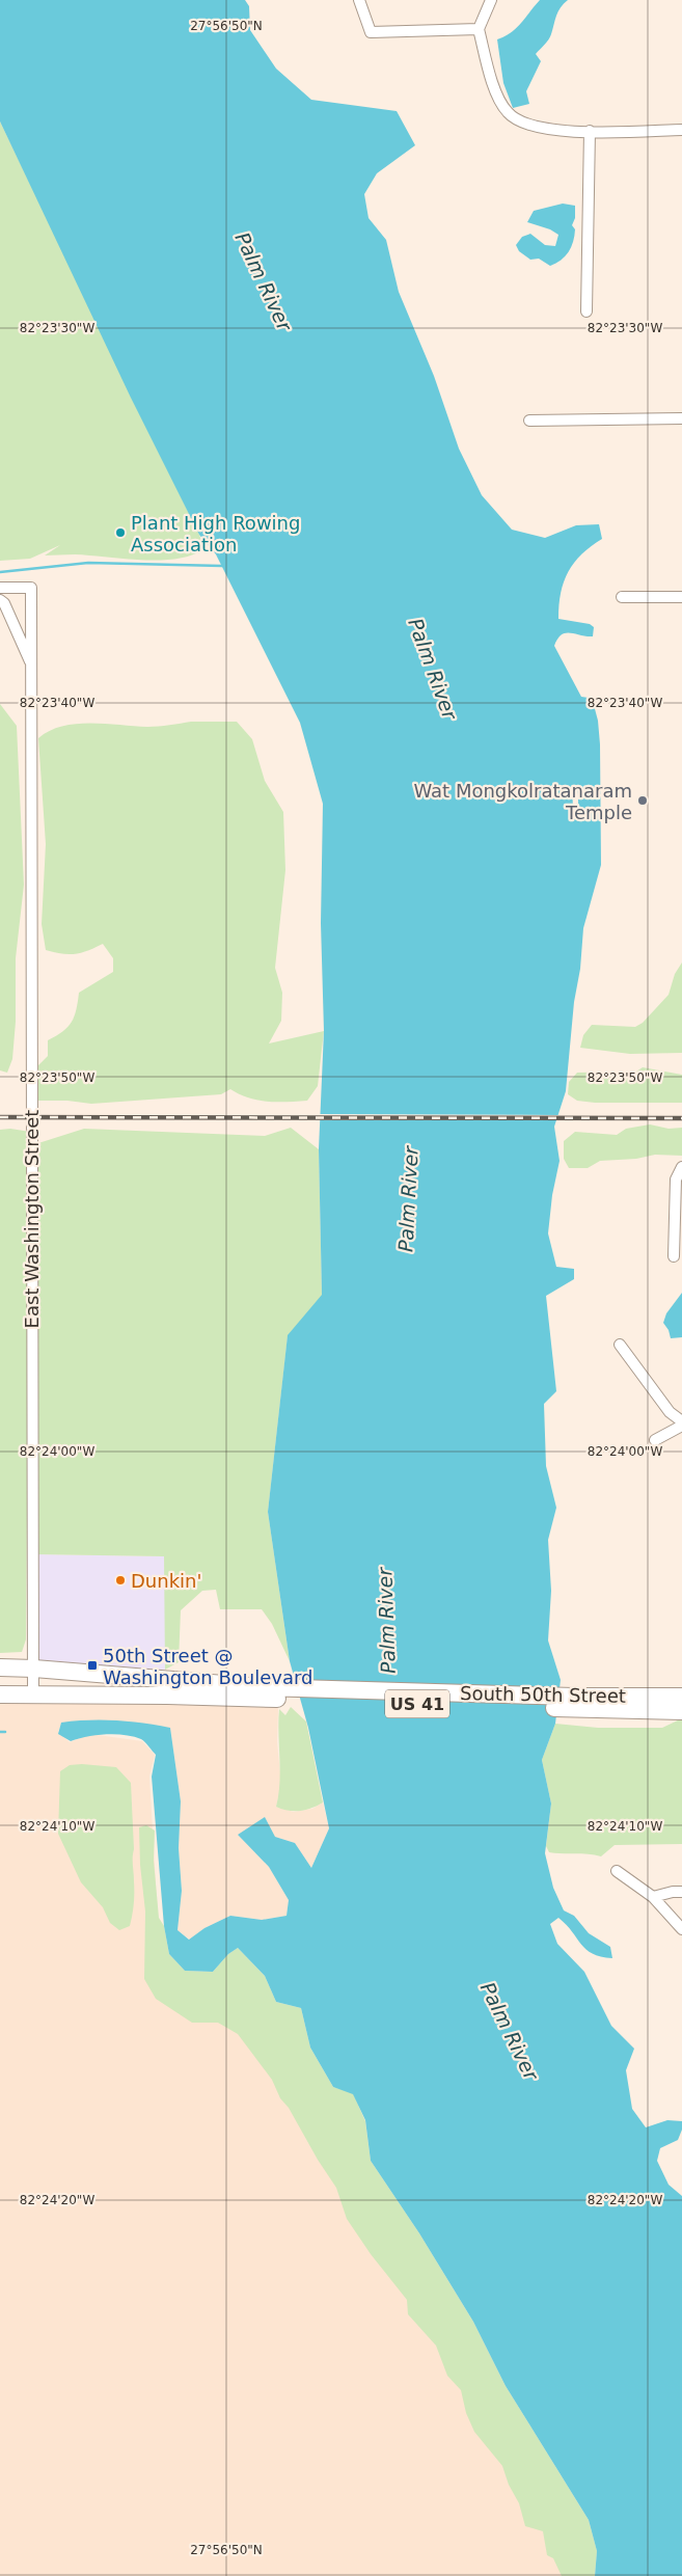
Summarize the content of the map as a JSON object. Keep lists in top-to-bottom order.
{
  "streets": {
    "main road": ["South 50th Street", "US 41"],
    "street": ["East Washington Street"]
  },
  "crossings": [
    ["East Washington Street", "South 50th Street"]
  ],
  "water": ["Palm River"],
  "places": {
    "other": ["Plant High Rowing Association", "Wat Mongkolratanaram Temple", "Dunkin'"],
    "transit": ["50th Street @ Washington Boulevard"]
  },
  "coordinates": [
    "27°56'50\"N",
    "82°23'30\"W",
    "82°23'40\"W",
    "82°23'50\"W",
    "82°24'00\"W",
    "82°24'10\"W",
    "82°24'20\"W"
  ]
}
